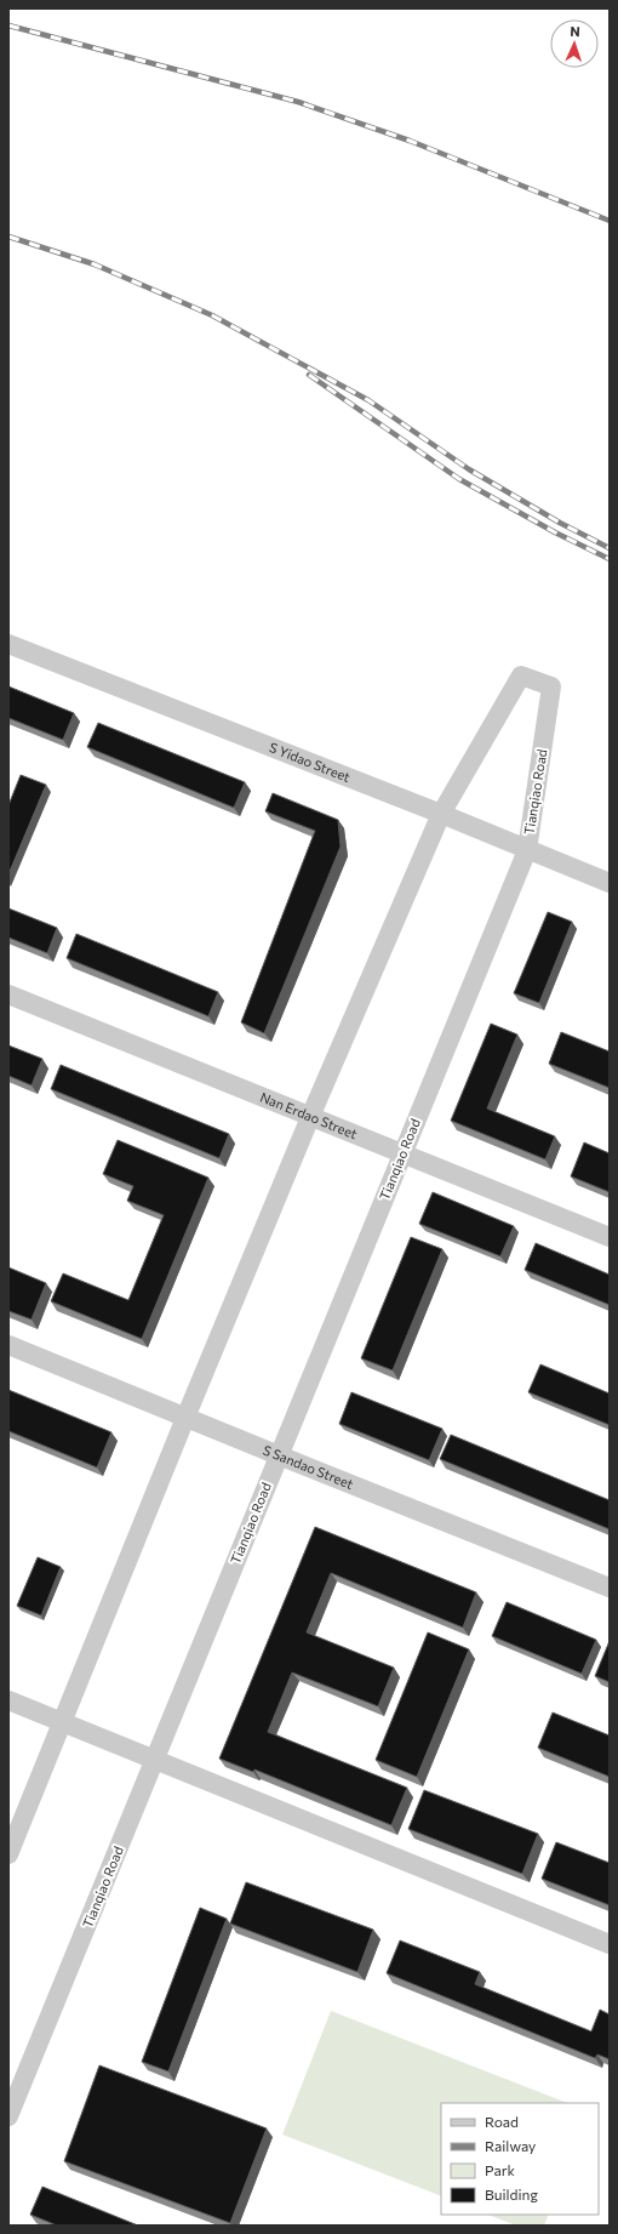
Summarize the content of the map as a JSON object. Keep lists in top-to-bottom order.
{
  "streets": {
    "street": [
      "S Yidao Street",
      "Tianqiao Road",
      "Nan Erdao Street",
      "S Sandao Street"
    ]
  },
  "crossings": [
    ["S Yidao Street", "Tianqiao Road"],
    ["Tianqiao Road", "Nan Erdao Street"],
    ["Tianqiao Road", "S Sandao Street"]
  ],
  "legend": [
    "Road",
    "Railway",
    "Park",
    "Building"
  ],
  "north": "top"
}
